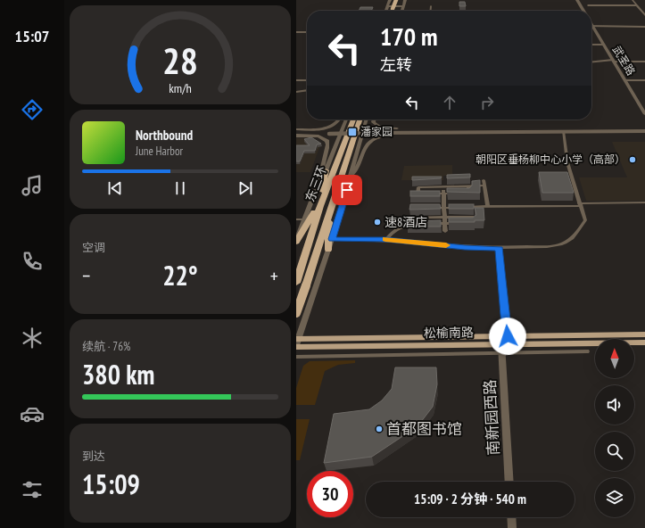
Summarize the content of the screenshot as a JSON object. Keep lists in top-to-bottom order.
{
  "streets": {
    "highway": ["东三环"],
    "main road": ["松榆南路"],
    "street": ["武圣路", "南新园西路"]
  },
  "crossings": [
    ["松榆南路", "南新园西路"]
  ],
  "places": {
    "transit": ["潘家园"],
    "other": ["朝阳区垂杨柳中心小学（高部）", "速8酒店", "首都图书馆"]
  },
  "north": "top",
  "page": {
    "tabs": "15:07",
    "turn": ["170 m", "左转"],
    "song": ["Northbound", "June Harbor"],
    "tile": [
      "空调",
      ["续航 · 76%", "380 km"],
      ["到达", "15:09"]
    ],
    "heat": ["−", "22°", "+"],
    "limit": "30",
    "trip": "15:09 · 2 分钟 · 540 m",
    "gauge": ["28", "km/h"]
  }
}
